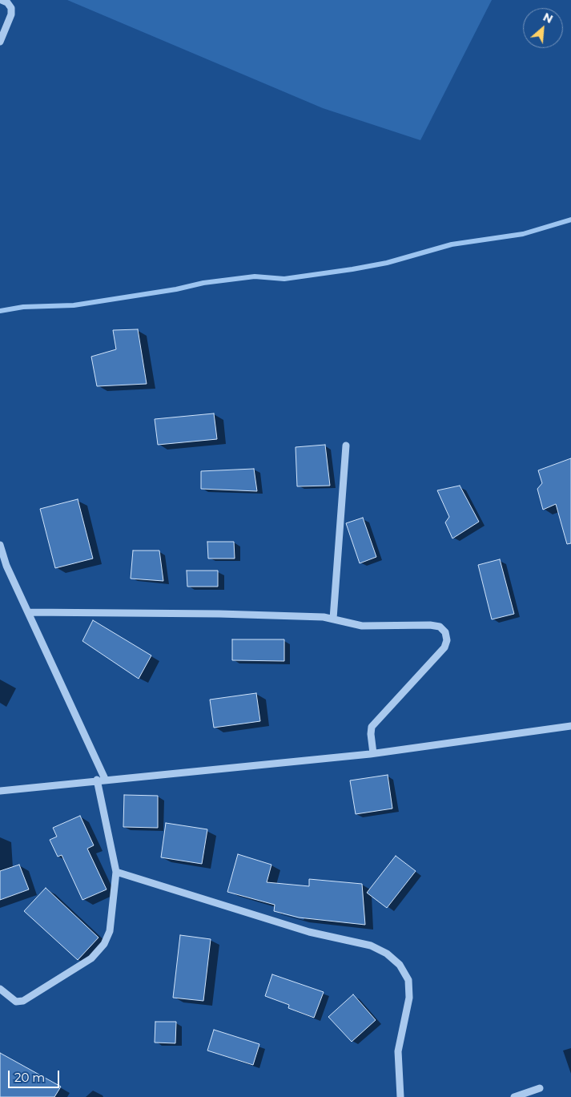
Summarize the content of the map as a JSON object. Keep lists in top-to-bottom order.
{
  "scale_bar": "20 m",
  "north": "top right"
}
